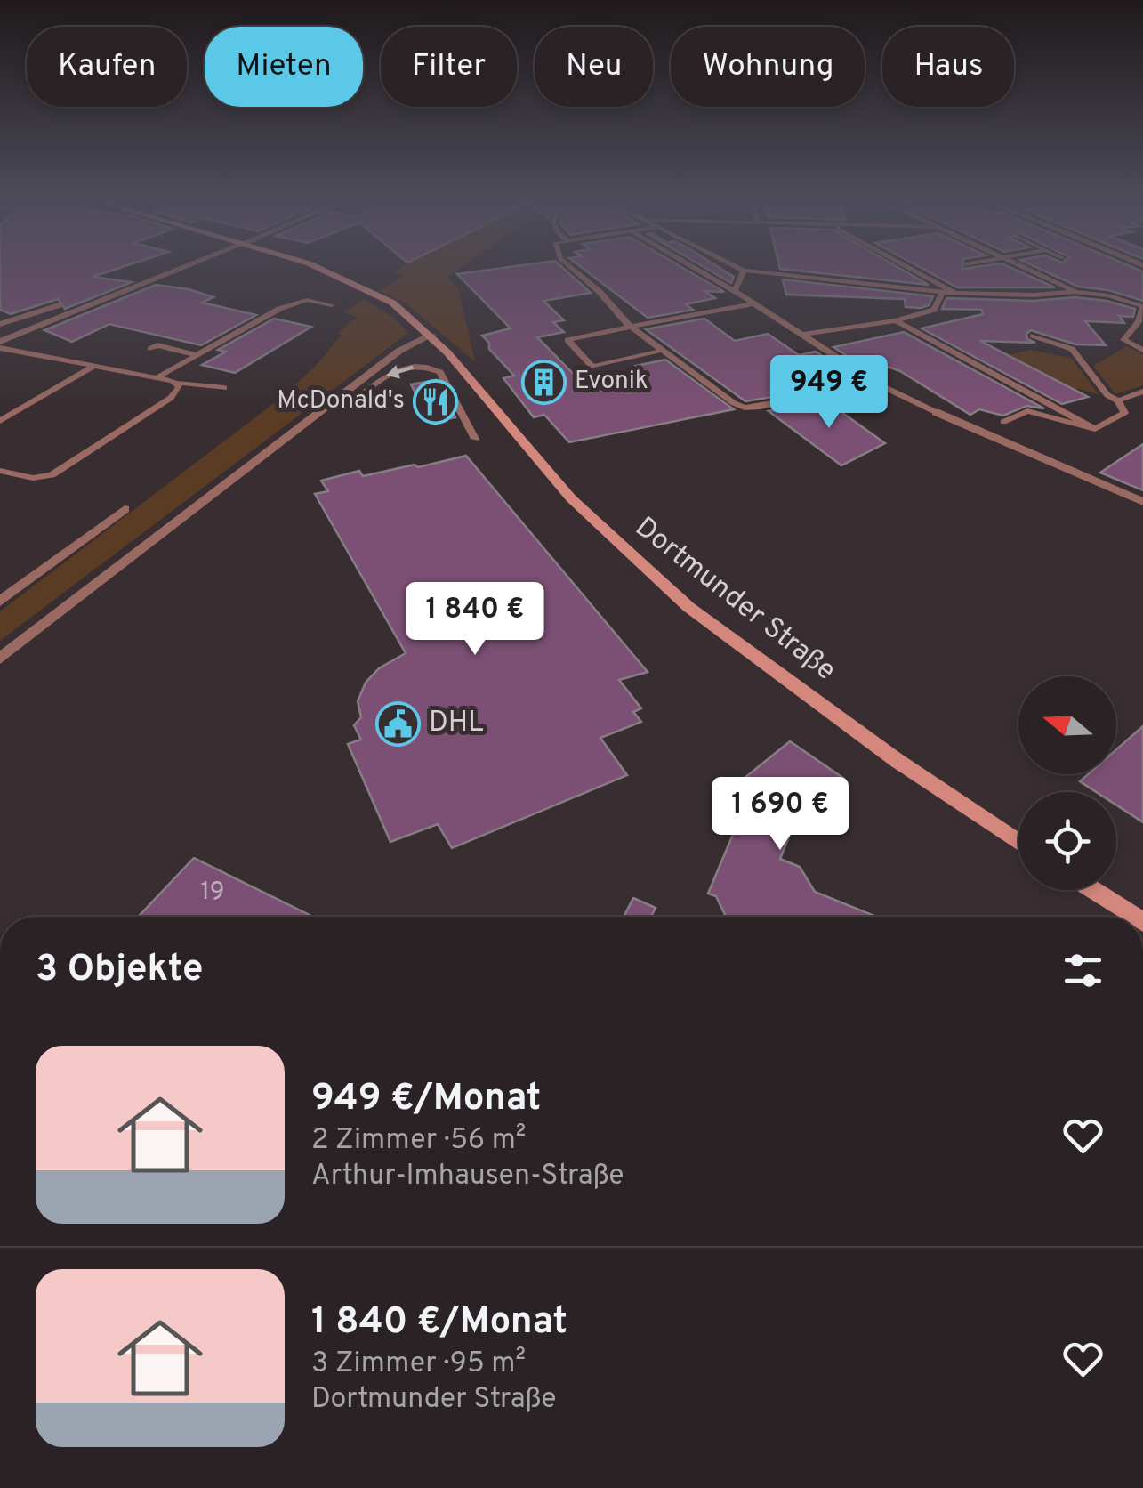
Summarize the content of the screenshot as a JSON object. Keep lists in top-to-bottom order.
{
  "streets": {
    "main road": ["Dortmunder Straße"]
  },
  "places": {
    "building": ["Evonik"],
    "restaurant": ["McDonald's"],
    "public building": ["DHL"]
  },
  "house_numbers": ["19"],
  "north": "left",
  "page": {
    "chip": [
      "Kaufen",
      "Mieten",
      "Filter",
      "Neu",
      "Wohnung",
      "Haus"
    ],
    "price": ["949 €", "1 840 €", "1 690 €"],
    "heading": "3 Objekte",
    "list": [
      {
        "name": "949 €/Monat",
        "note": "2 Zimmer · 56 m² · Arthur-Imhausen-Straße"
      },
      {
        "name": "1 840 €/Monat",
        "note": "3 Zimmer · 95 m² · Dortmunder Straße"
      }
    ]
  }
}
